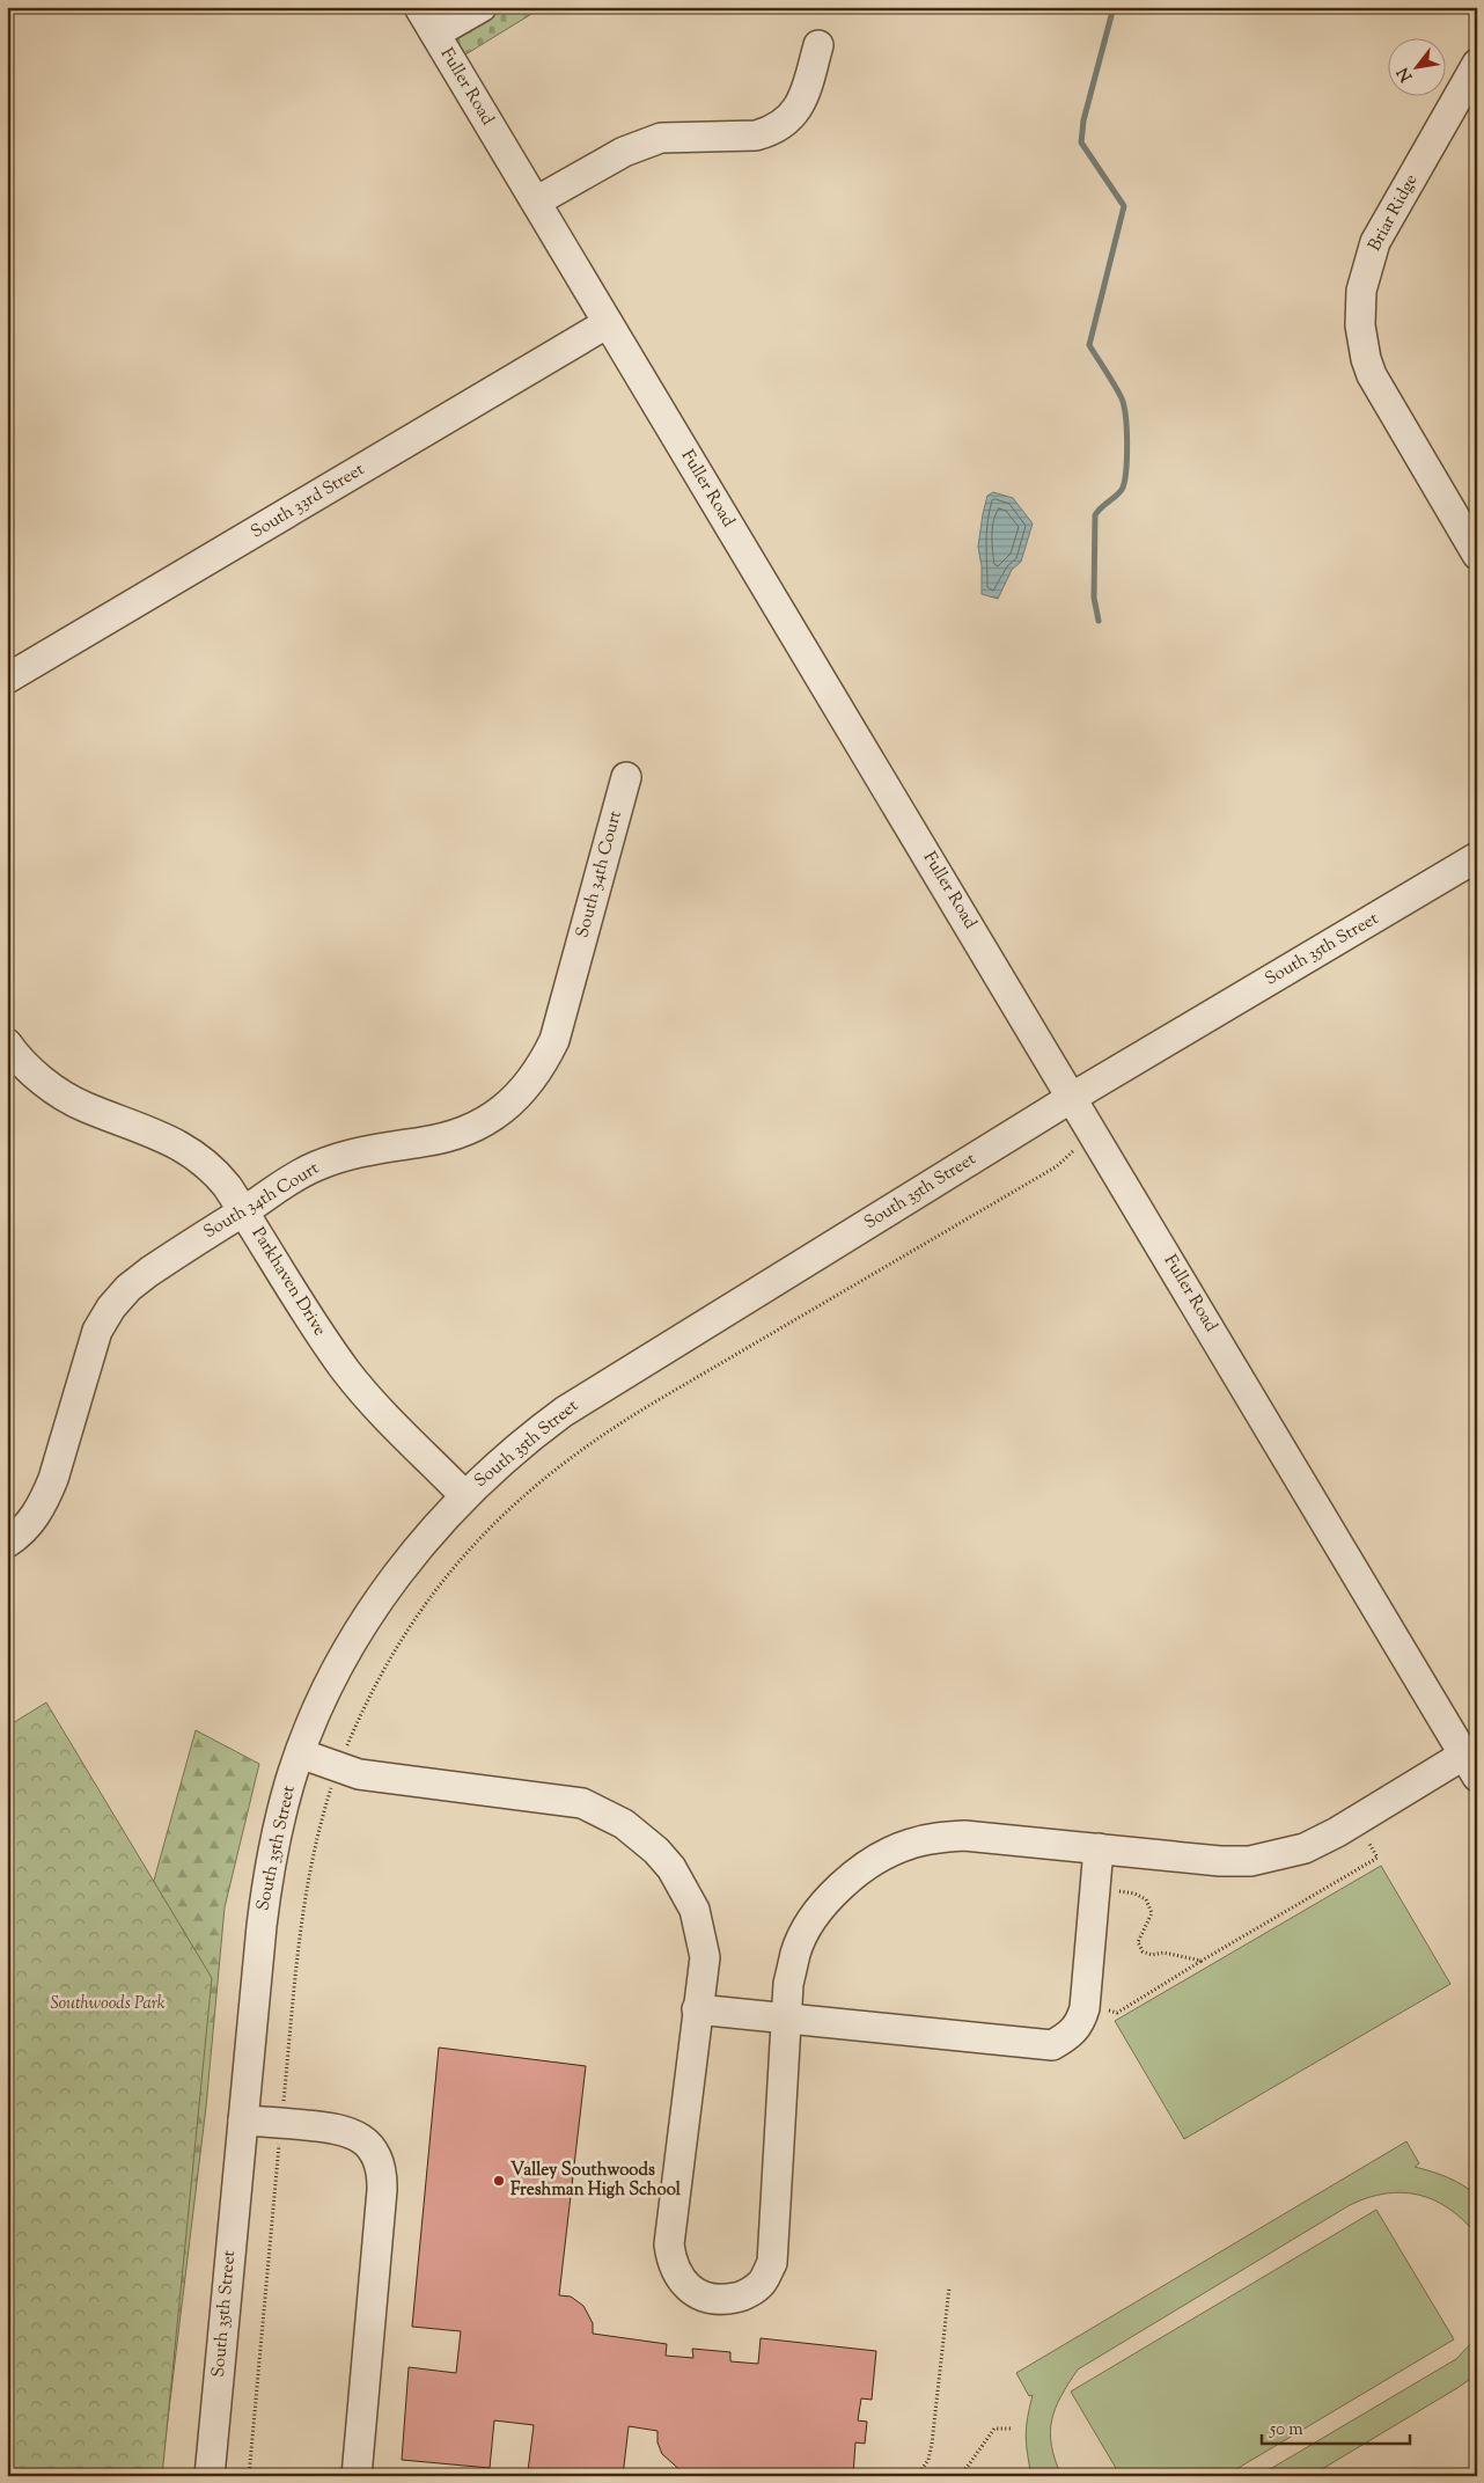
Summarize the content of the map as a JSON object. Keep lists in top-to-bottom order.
{
  "streets": {
    "street": [
      "Fuller Road",
      "Briar Ridge",
      "South 33rd Street",
      "South 34th Court",
      "South 35th Street",
      "Parkhaven Drive"
    ]
  },
  "crossings": [
    ["Fuller Road", "South 33rd Street"],
    ["Fuller Road", "South 35th Street"],
    ["South 34th Court", "Parkhaven Drive"],
    ["South 35th Street", "Parkhaven Drive"]
  ],
  "parks": ["Southwoods Park"],
  "places": ["Valley Southwoods Freshman High School"],
  "scale_bar": "50 m",
  "north": "bottom left"
}
